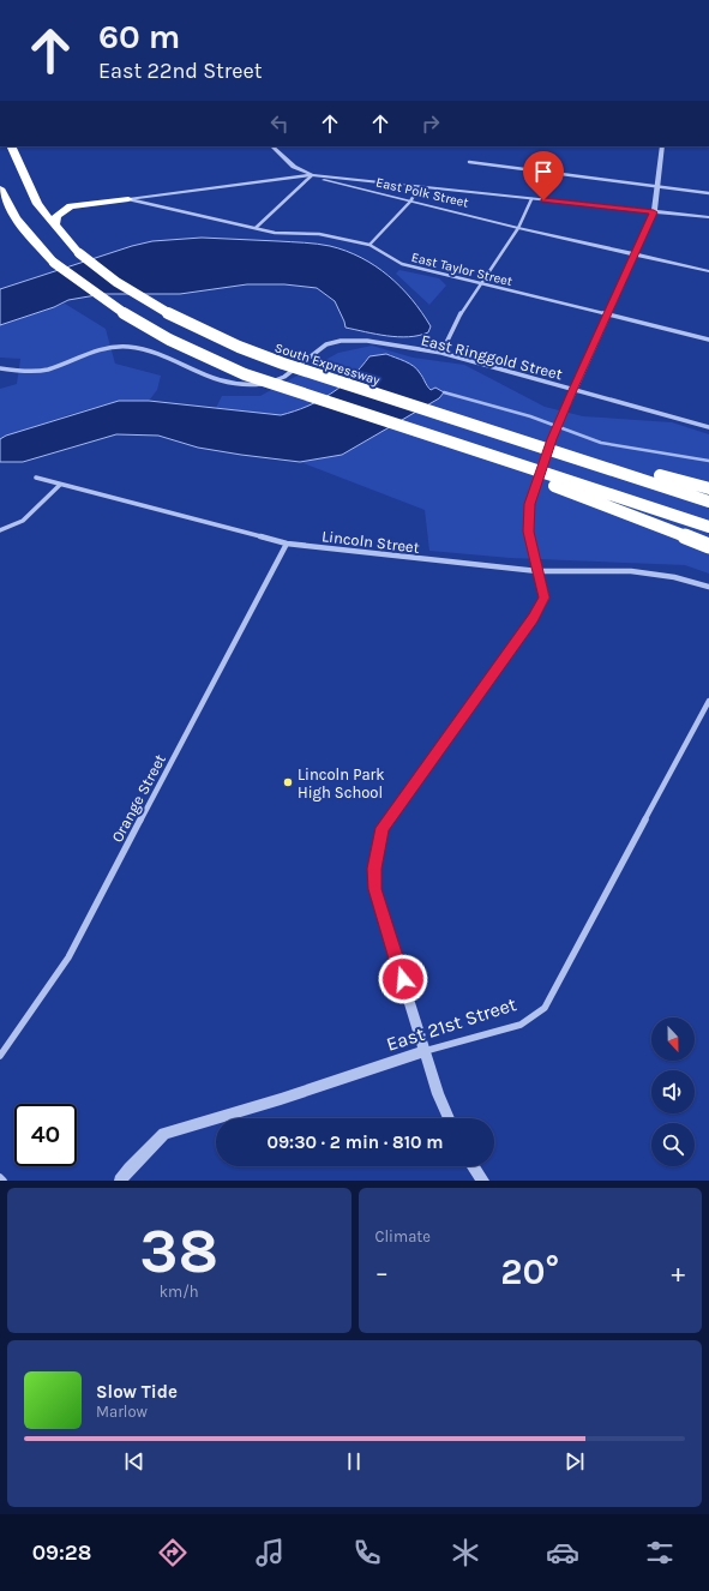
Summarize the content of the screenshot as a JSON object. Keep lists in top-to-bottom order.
{
  "streets": {
    "highway": ["South Expressway"],
    "street": [
      "East Polk Street",
      "East Taylor Street",
      "East Ringgold Street",
      "Lincoln Street",
      "Orange Street",
      "East 21st Street"
    ]
  },
  "crossings": [
    ["East Polk Street", "East Taylor Street"],
    ["Lincoln Street", "Orange Street"]
  ],
  "places": ["Lincoln Park High School"],
  "north": "bottom",
  "page": {
    "turn": ["60 m", "East 22nd Street"],
    "limit": "40",
    "trip": "09:30 · 2 min · 810 m",
    "tile": [
      ["38", "km/h"],
      "Climate"
    ],
    "heat": ["−", "20°", "+"],
    "song": ["Slow Tide", "Marlow"],
    "tabs": "09:28"
  }
}
